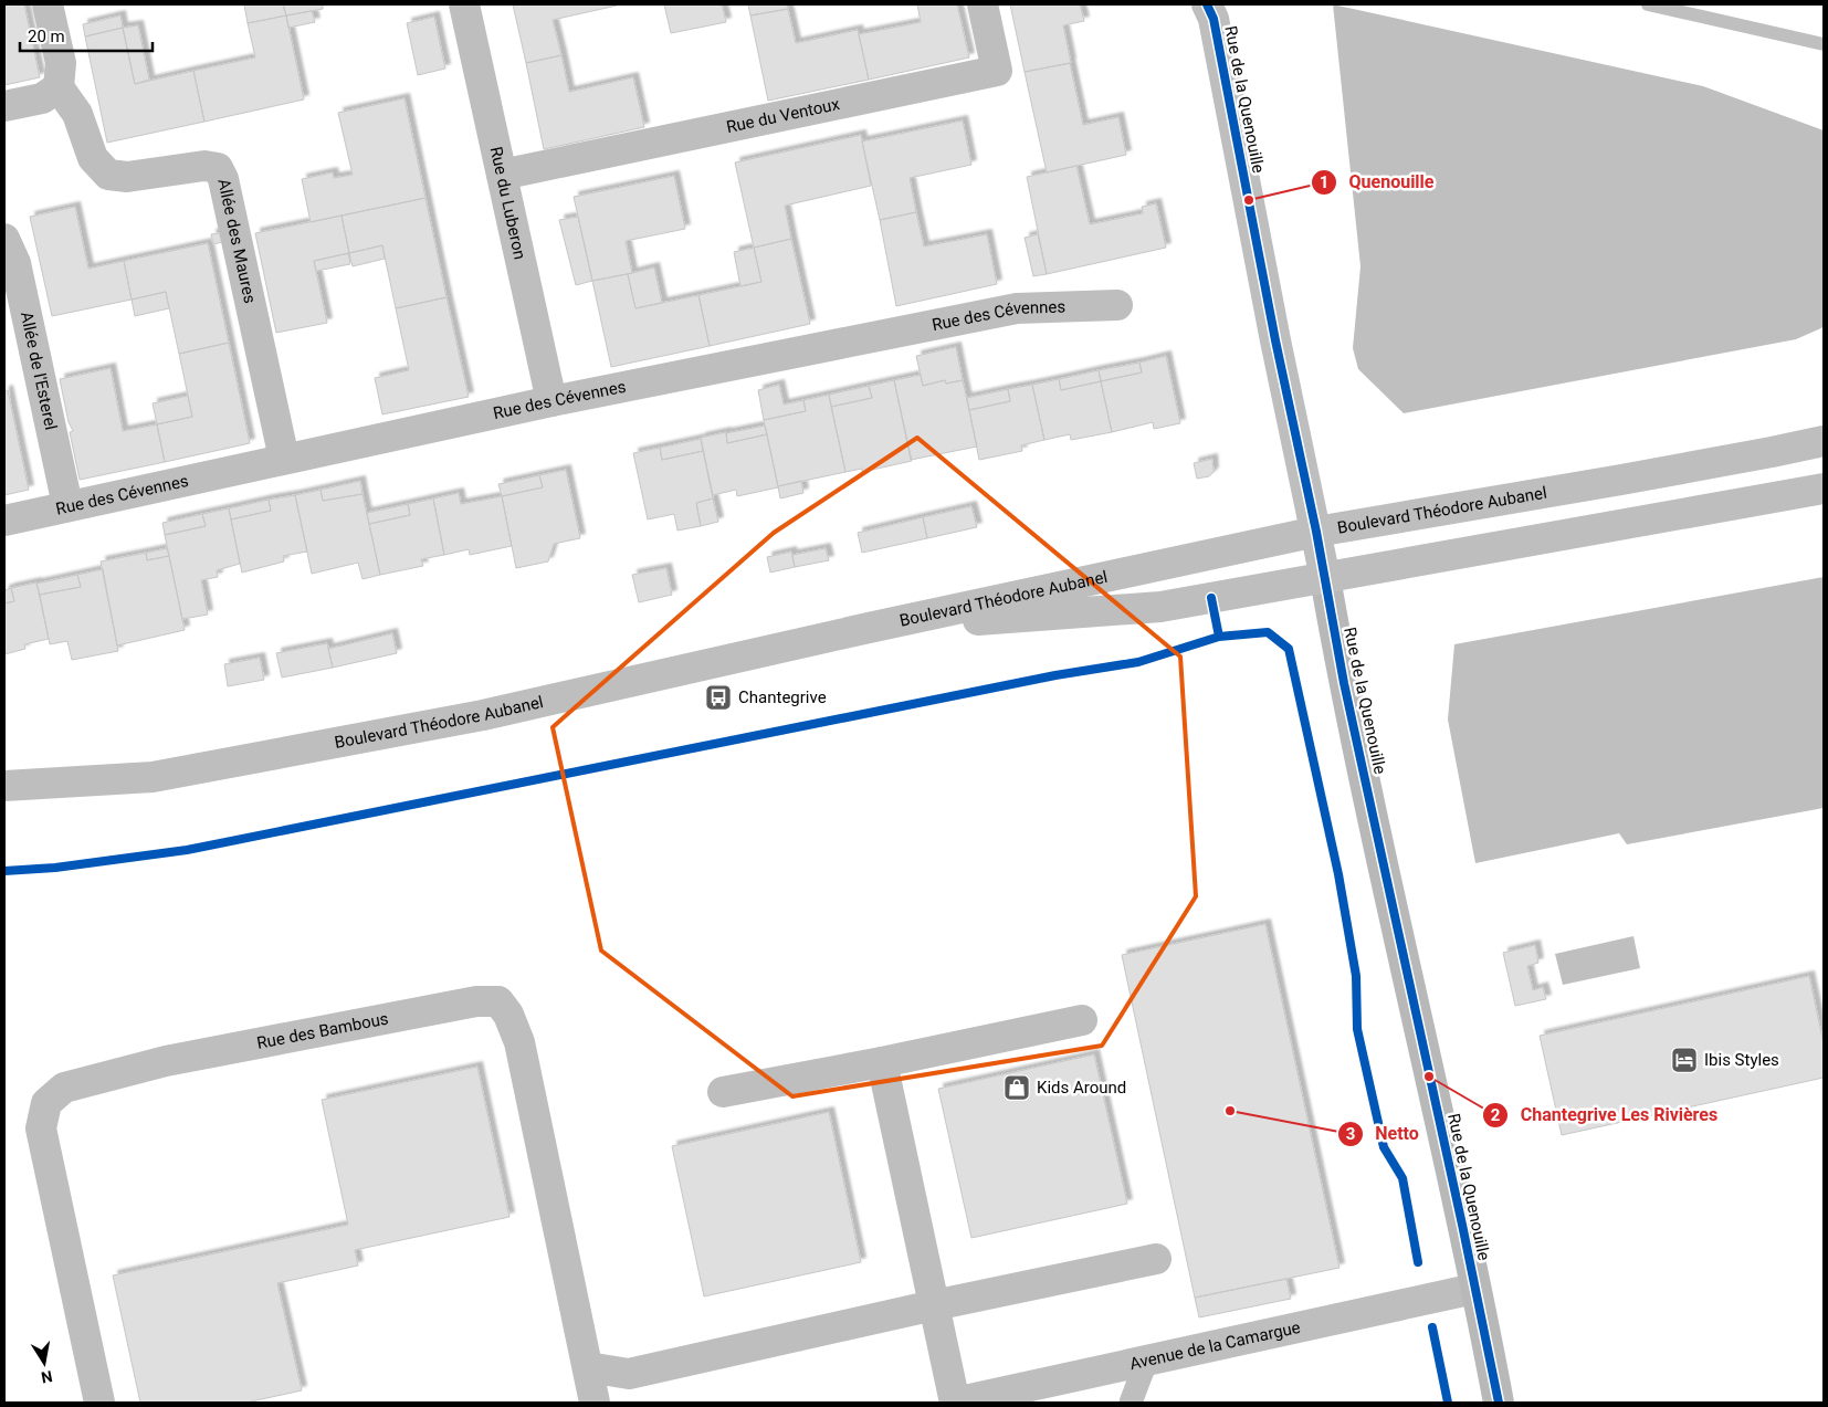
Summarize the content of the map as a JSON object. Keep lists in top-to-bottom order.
{
  "streets": {
    "street": [
      "Rue de la Quenouille",
      "Rue du Ventoux",
      "Rue du Luberon",
      "Allée des Maures",
      "Rue des Cévennes",
      "Allée de l'Esterel",
      "Boulevard Théodore Aubanel",
      "Rue des Bambous",
      "Avenue de la Camargue"
    ]
  },
  "crossings": [
    ["Rue de la Quenouille", "Boulevard Théodore Aubanel"],
    ["Rue de la Quenouille", "Avenue de la Camargue"],
    ["Rue du Ventoux", "Rue du Luberon"],
    ["Rue du Luberon", "Rue des Cévennes"],
    ["Allée des Maures", "Rue des Cévennes"],
    ["Rue des Cévennes", "Allée de l'Esterel"]
  ],
  "places": {
    "other": ["Quenouille", "Chantegrive Les Rivières", "Netto"],
    "bus stop": ["Chantegrive"],
    "hotel": ["Ibis Styles"],
    "shop": ["Kids Around"]
  },
  "scale_bar": "20 m",
  "north": "bottom"
}
